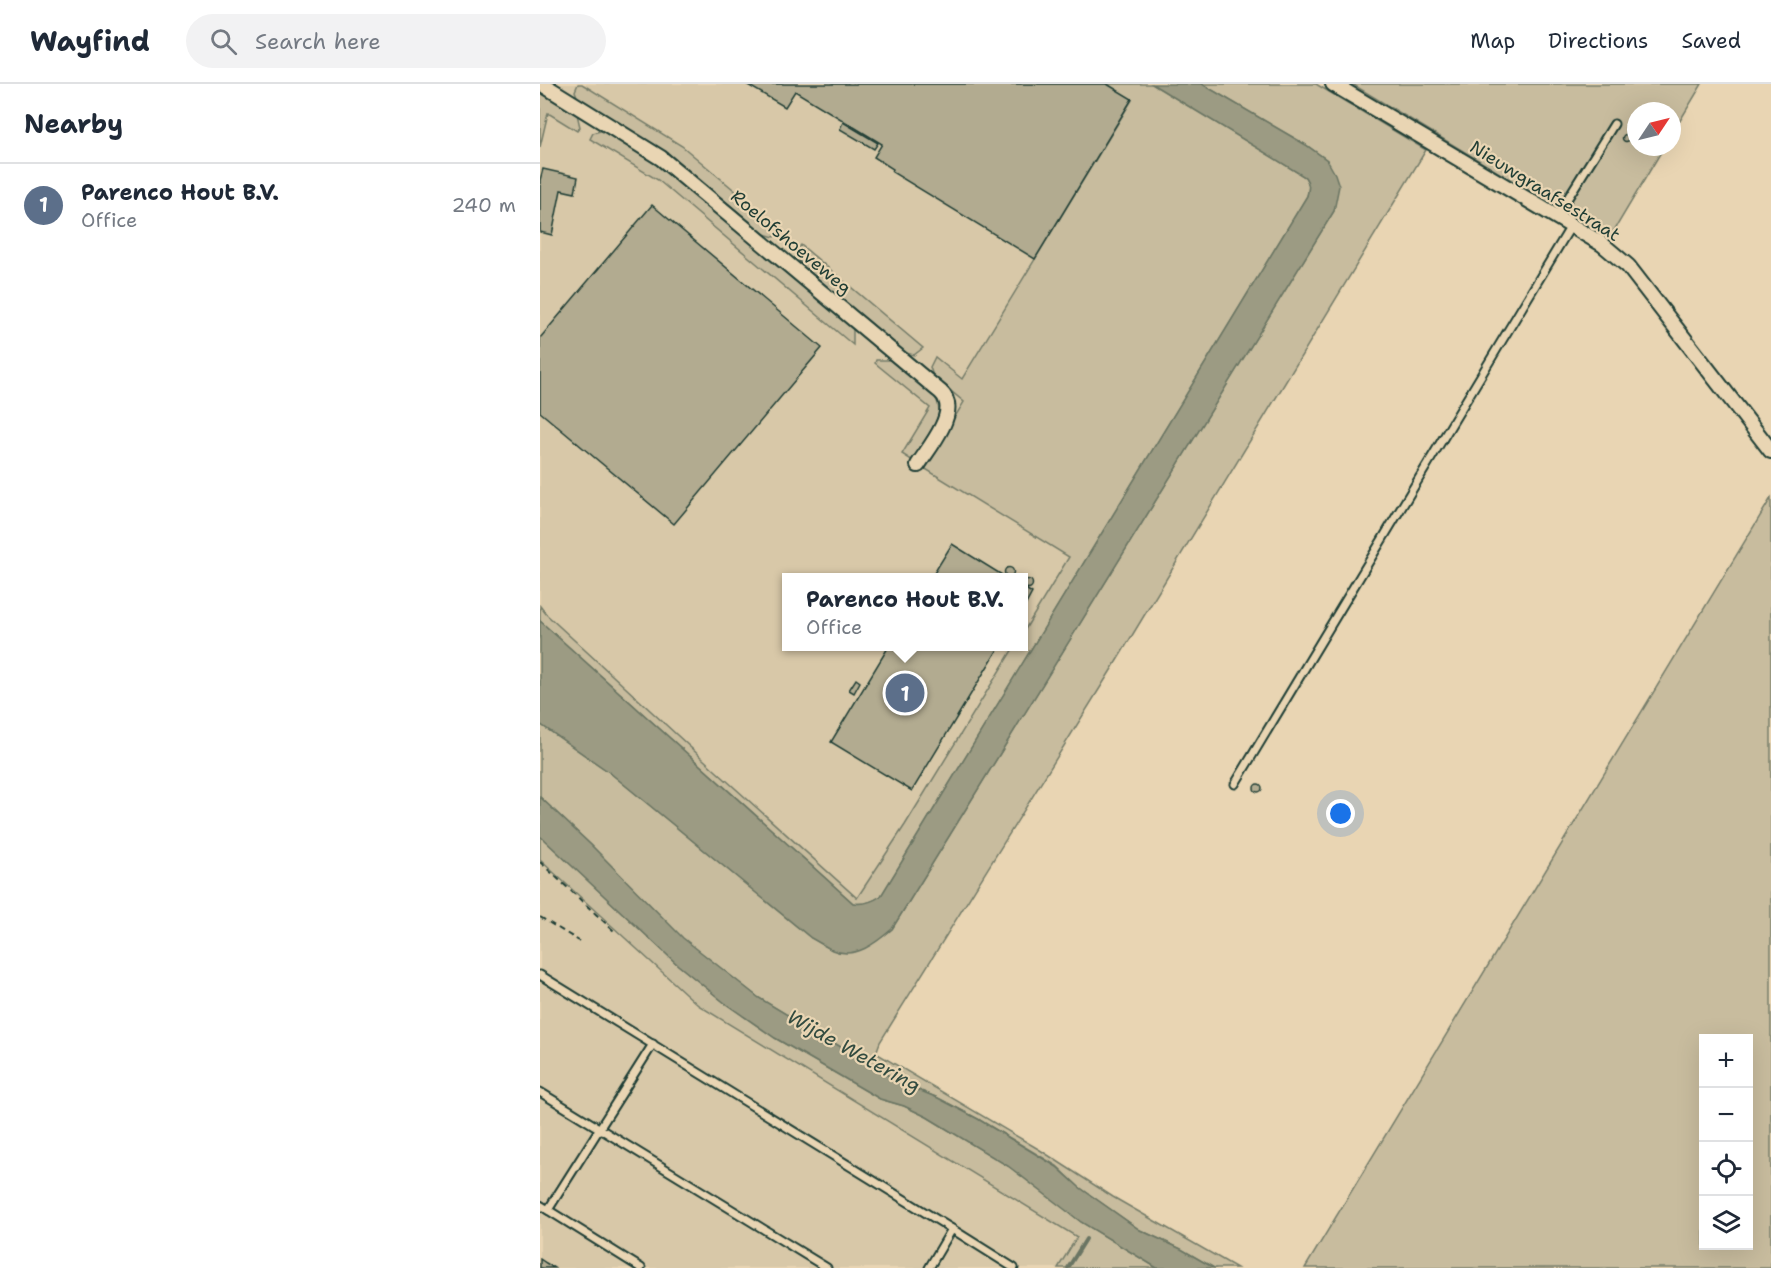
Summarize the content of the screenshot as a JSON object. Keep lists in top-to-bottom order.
{
  "streets": {
    "street": ["Nieuwgraafsestraat", "Roelofshoeveweg"]
  },
  "water": ["Wijde Wetering"],
  "north": "top right",
  "page": {
    "header": "Wayfind",
    "search": "Search here",
    "nav": ["Map", "Directions", "Saved"],
    "heading": "Nearby",
    "list": [
      {
        "mark": "1",
        "name": "Parenco Hout B.V.",
        "note": "Office",
        "value": "240 m"
      }
    ],
    "popup": ["Parenco Hout B.V.", "Office"],
    "pins": "1",
    "map_buttons": ["+", "−"]
  }
}
